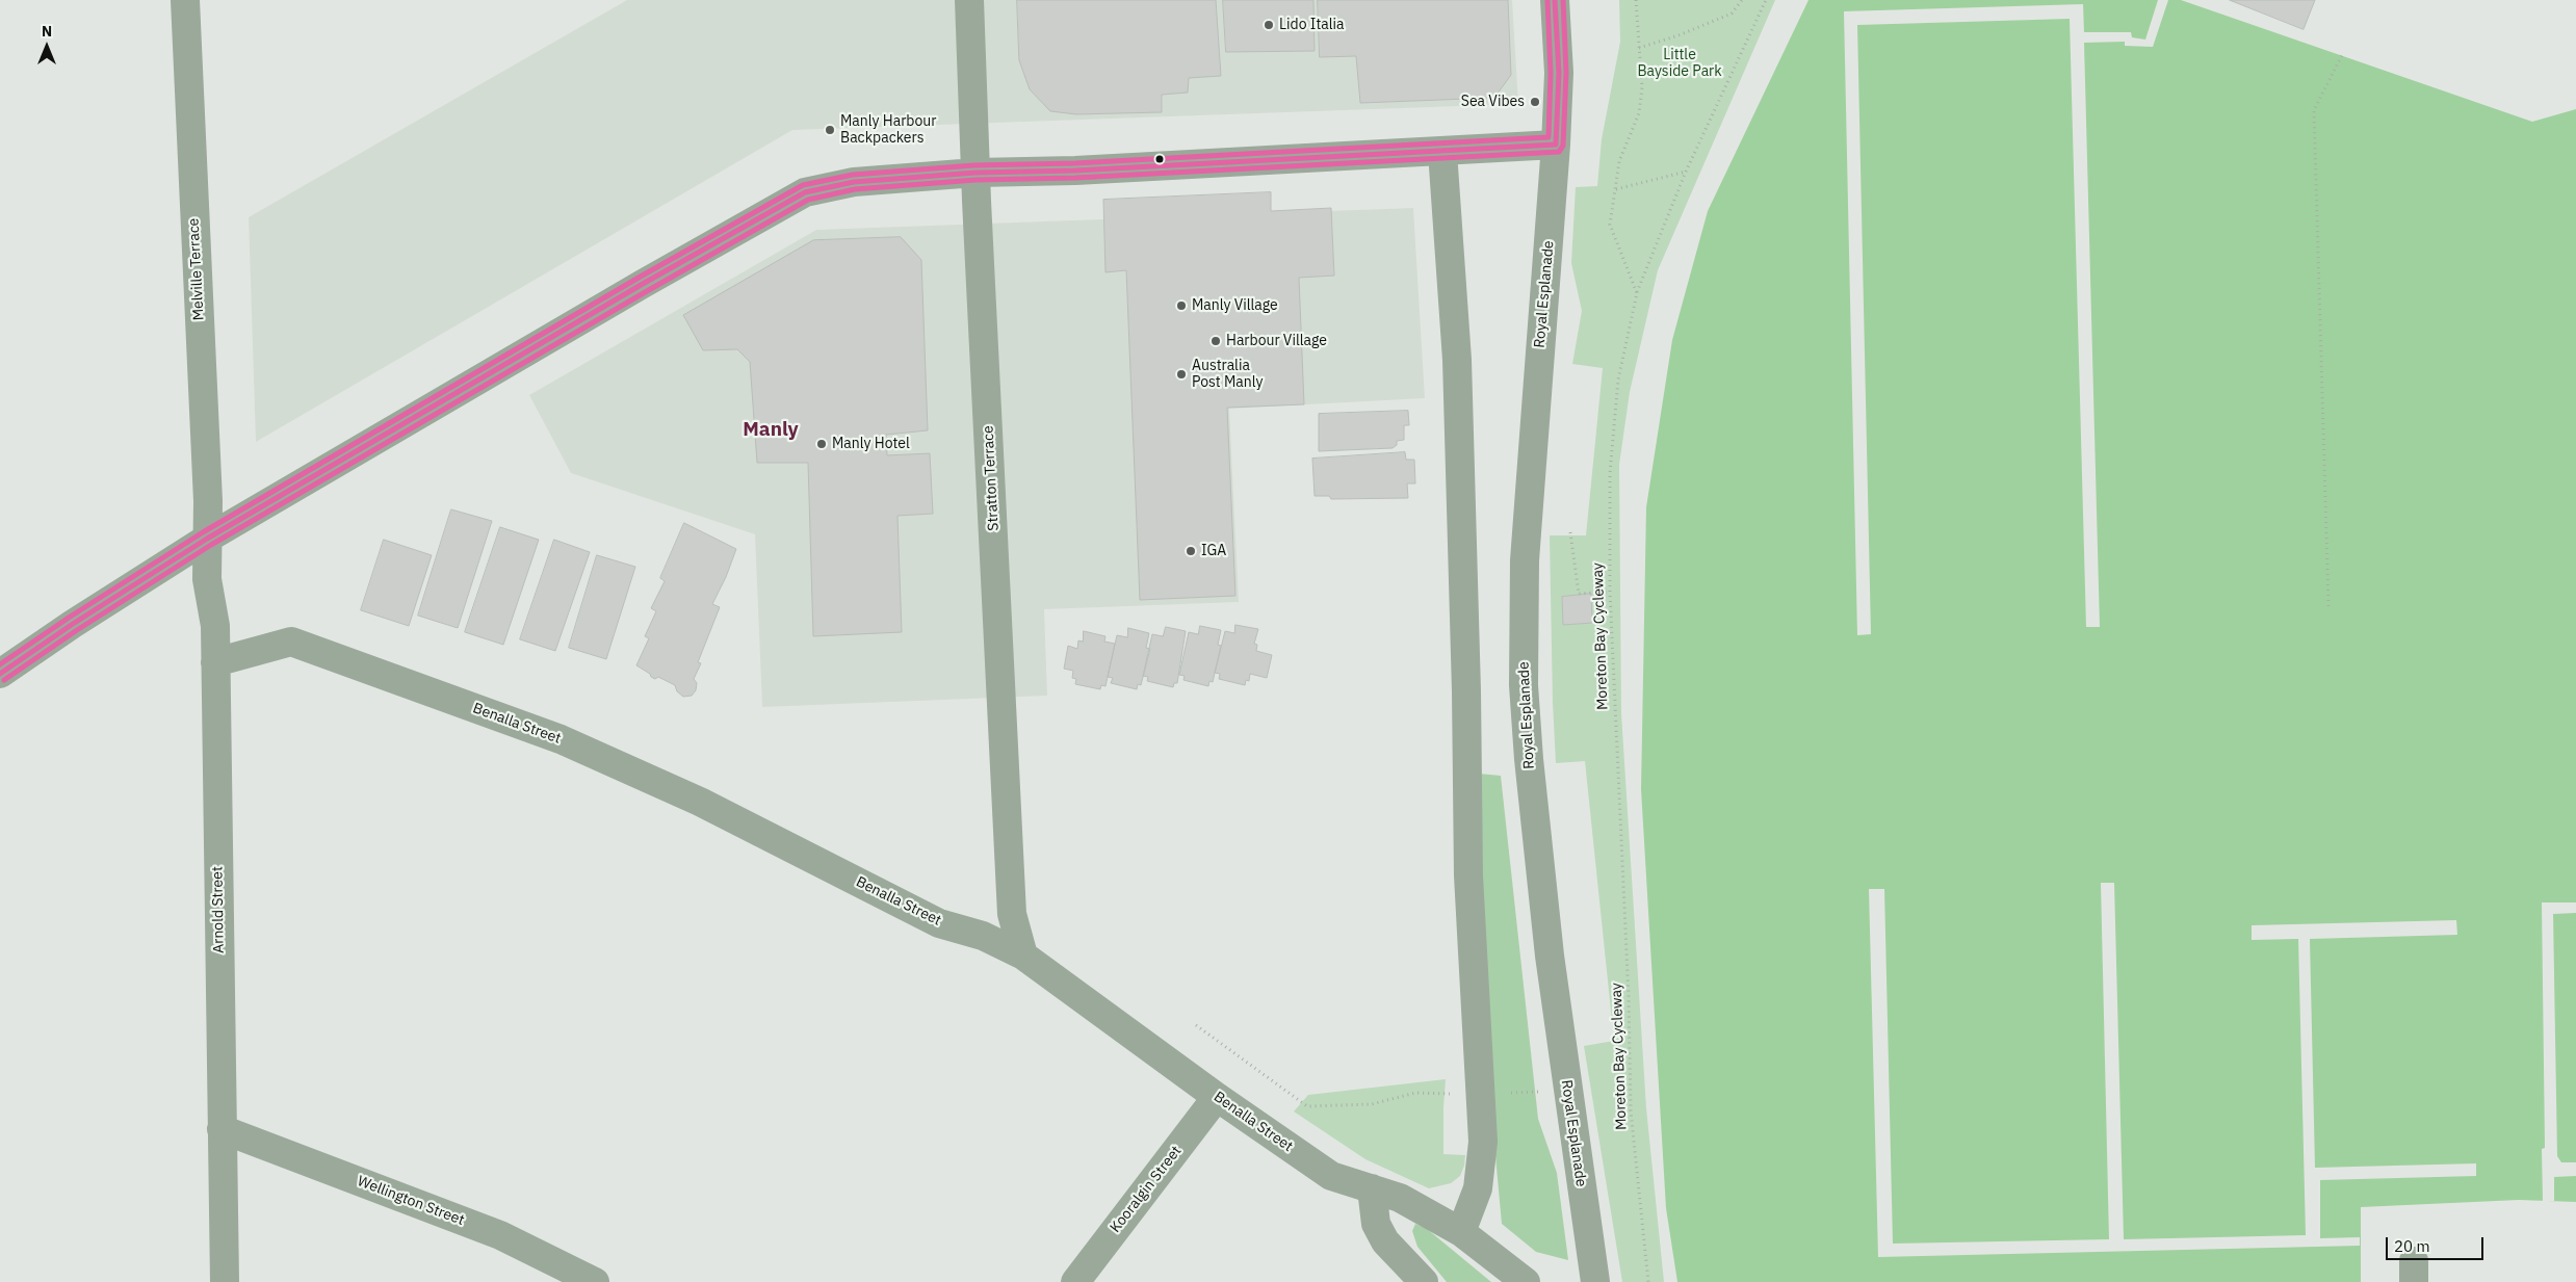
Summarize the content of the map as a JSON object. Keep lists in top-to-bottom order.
{
  "streets": {
    "street": [
      "Melville Terrace",
      "Royal Esplanade",
      "Stratton Terrace",
      "Benalla Street",
      "Arnold Street",
      "Kooralgin Street",
      "Wellington Street"
    ],
    "path": ["Moreton Bay Cycleway"]
  },
  "crossings": [
    ["Melville Terrace", "Arnold Street"],
    ["Stratton Terrace", "Benalla Street"],
    ["Benalla Street", "Arnold Street"],
    ["Benalla Street", "Kooralgin Street"],
    ["Arnold Street", "Wellington Street"]
  ],
  "districts": ["Manly"],
  "parks": ["Little Bayside Park"],
  "places": [
    "Lido Italia",
    "Sea Vibes",
    "Manly Harbour Backpackers",
    "Manly Village",
    "Harbour Village",
    "Australia Post Manly",
    "Manly Hotel",
    "IGA"
  ],
  "scale_bar": "20 m",
  "north": "top"
}
